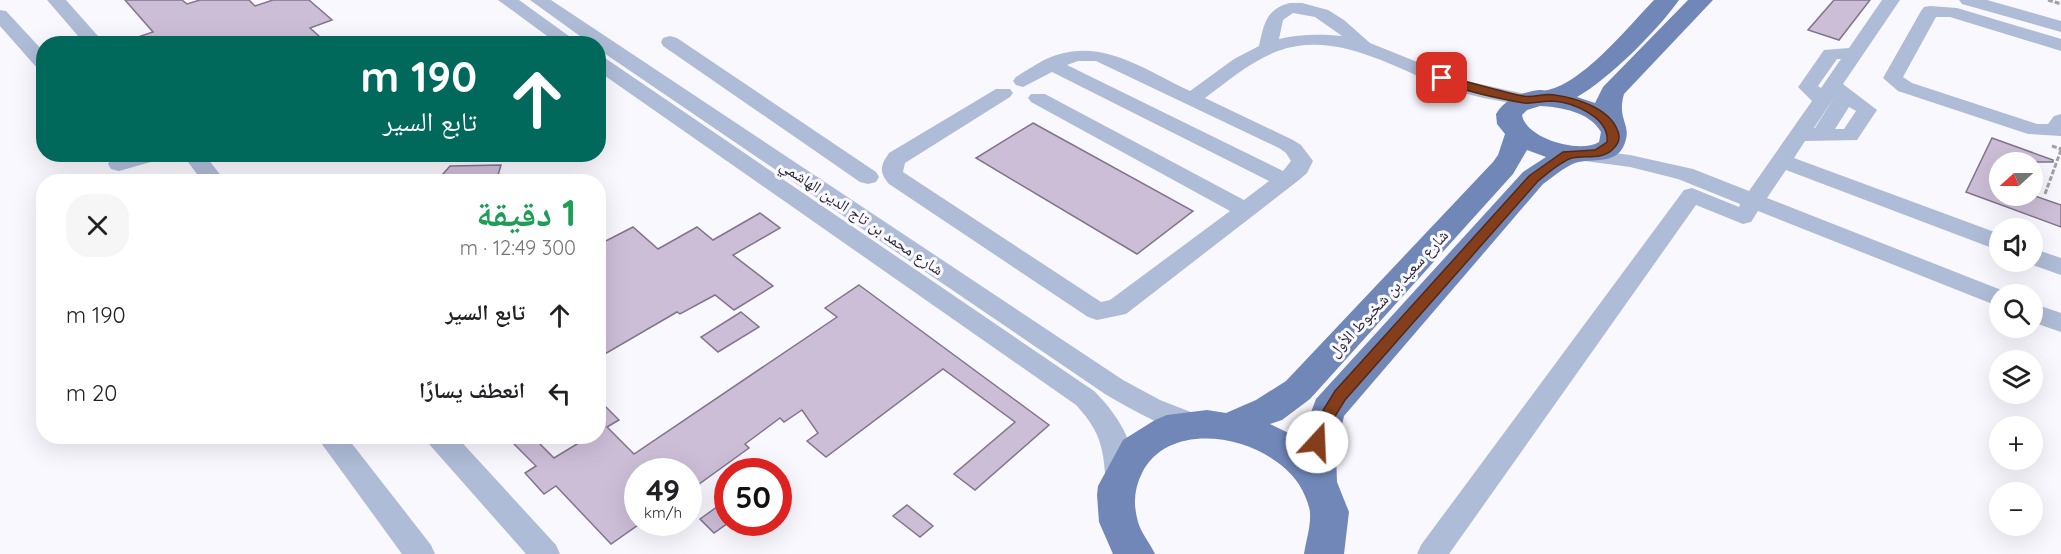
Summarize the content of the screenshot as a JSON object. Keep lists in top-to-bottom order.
{
  "streets": {
    "main road": ["شارع سعيد بن شخبوط الأول"],
    "street": ["شارع محمد بن تاج الدين الهاشمي"]
  },
  "north": "left",
  "page": {
    "turn": ["190 m", "تابع السير"],
    "map_buttons": ["+", "−"],
    "heading": ["1 دقيقة", "300 m · 12:49"],
    "list": [
      {
        "name": "تابع السير",
        "value": "190 m"
      },
      {
        "name": "انعطف يسارًا",
        "value": "20 m"
      }
    ],
    "speed": "49 km/h",
    "limit": "50"
  }
}
